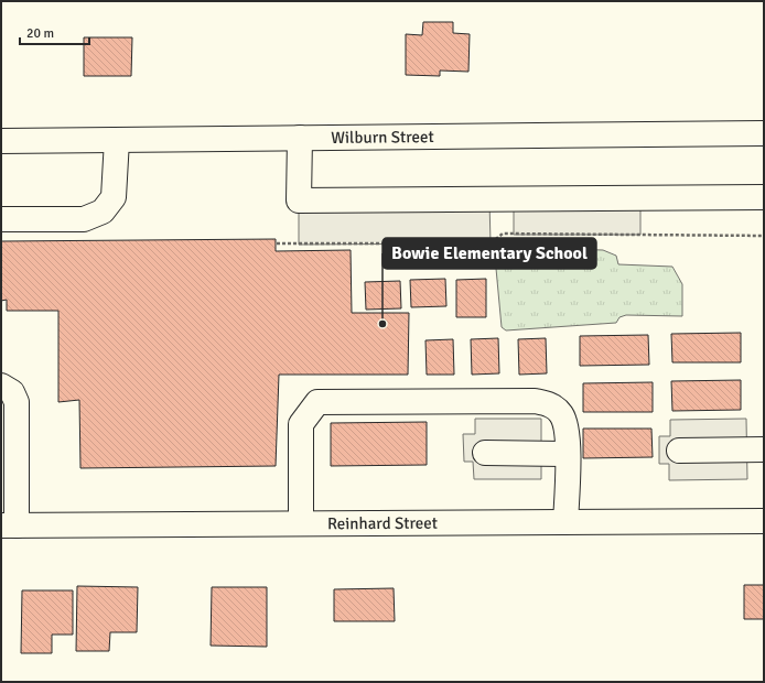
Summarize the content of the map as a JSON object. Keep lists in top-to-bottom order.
{
  "streets": {
    "street": ["Wilburn Street", "Reinhard Street"]
  },
  "places": ["Bowie Elementary School"],
  "scale_bar": "20 m"
}
